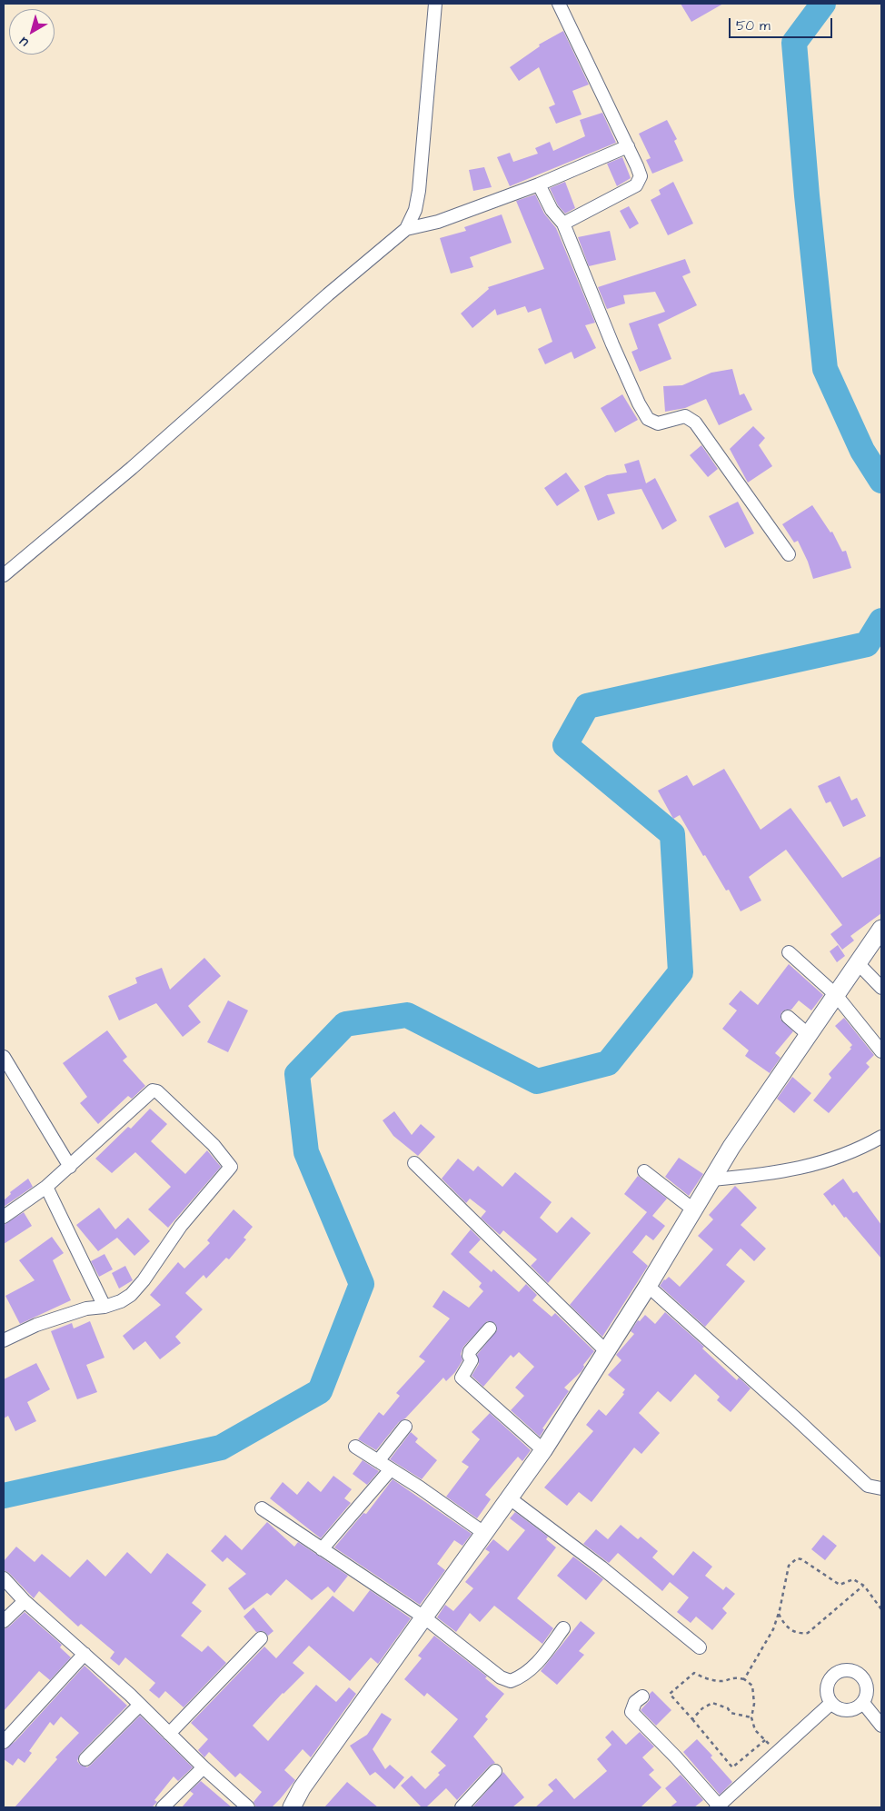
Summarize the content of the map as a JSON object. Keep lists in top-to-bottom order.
{
  "scale_bar": "50 m",
  "north": "bottom left"
}
